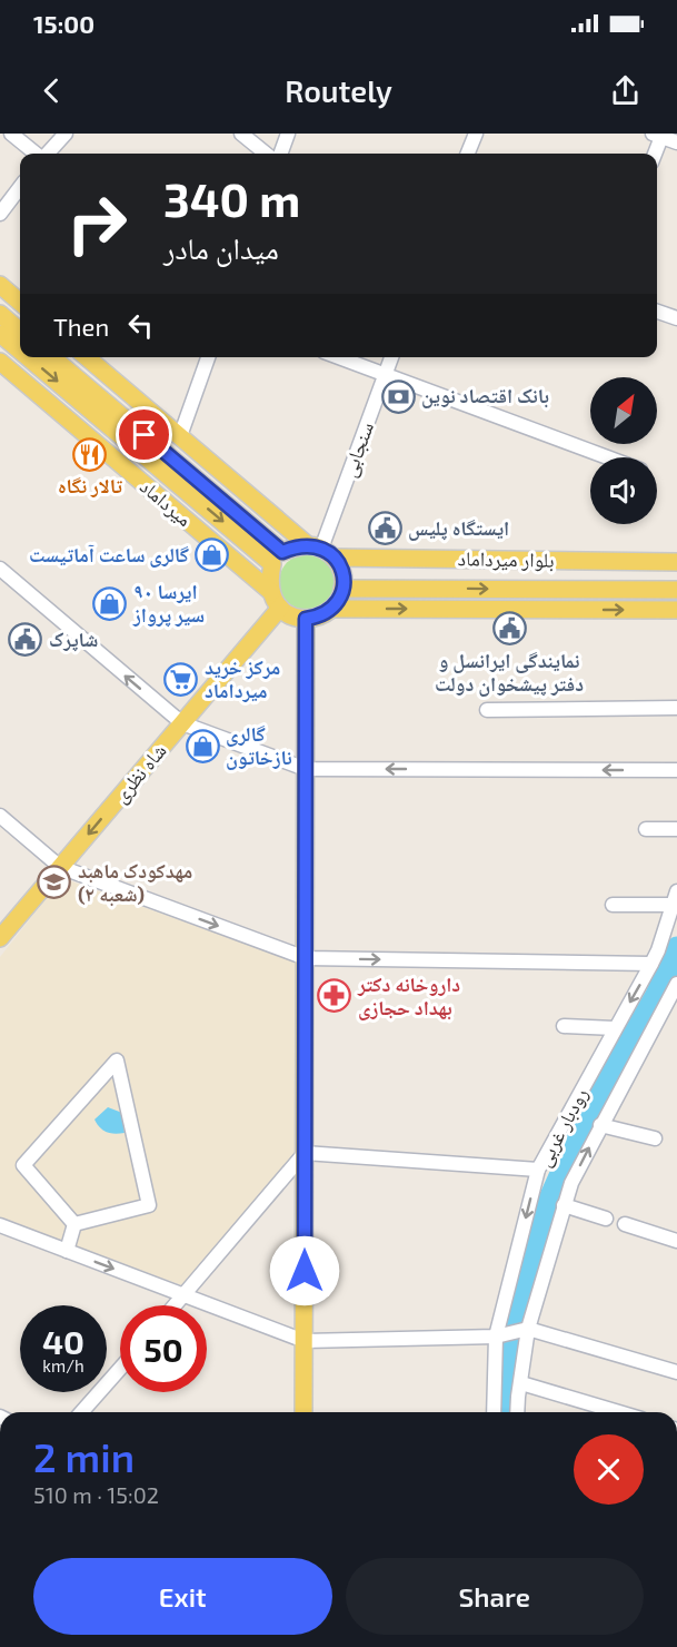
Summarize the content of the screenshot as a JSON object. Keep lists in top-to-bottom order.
{
  "streets": {
    "main road": ["میرداماد", "بلوار میرداماد", "شاه نظری"],
    "street": ["سنجابی", "رودبار غربی"]
  },
  "crossings": [
    ["سنجابی", "میرداماد"],
    ["سنجابی", "بلوار میرداماد"],
    ["سنجابی", "شاه نظری"],
    ["میرداماد", "بلوار میرداماد"],
    ["میرداماد", "شاه نظری"],
    ["بلوار میرداماد", "شاه نظری"]
  ],
  "one_way": ["شاه نظری"],
  "places": {
    "bank": ["بانک اقتصاد نوین"],
    "restaurant": ["تالار نگاه"],
    "public building": ["ایستگاه پلیس", "نمایندگی ایرانسل و دفتر پیشخوان دولت", "شاپرک"],
    "shop": ["گالری ساعت آماتیست", "ایرسا ۹۰ سیر پرواز", "گالری نازخاتون"],
    "supermarket": ["مرکز خرید میرداماد"],
    "school or university": ["مهدکودک ماهبد (شعبه ۲)"],
    "pharmacy": ["داروخانه دکتر بهداد حجازی"]
  },
  "north": "top right",
  "page": {
    "status": "15:00",
    "header": "Routely",
    "turn": ["340 m", "میدان مادر"],
    "then": "Then",
    "speed": "40 km/h",
    "limit": "50",
    "heading": ["2 min", "510 m · 15:02"],
    "buttons": ["Exit", "Share"]
  }
}
